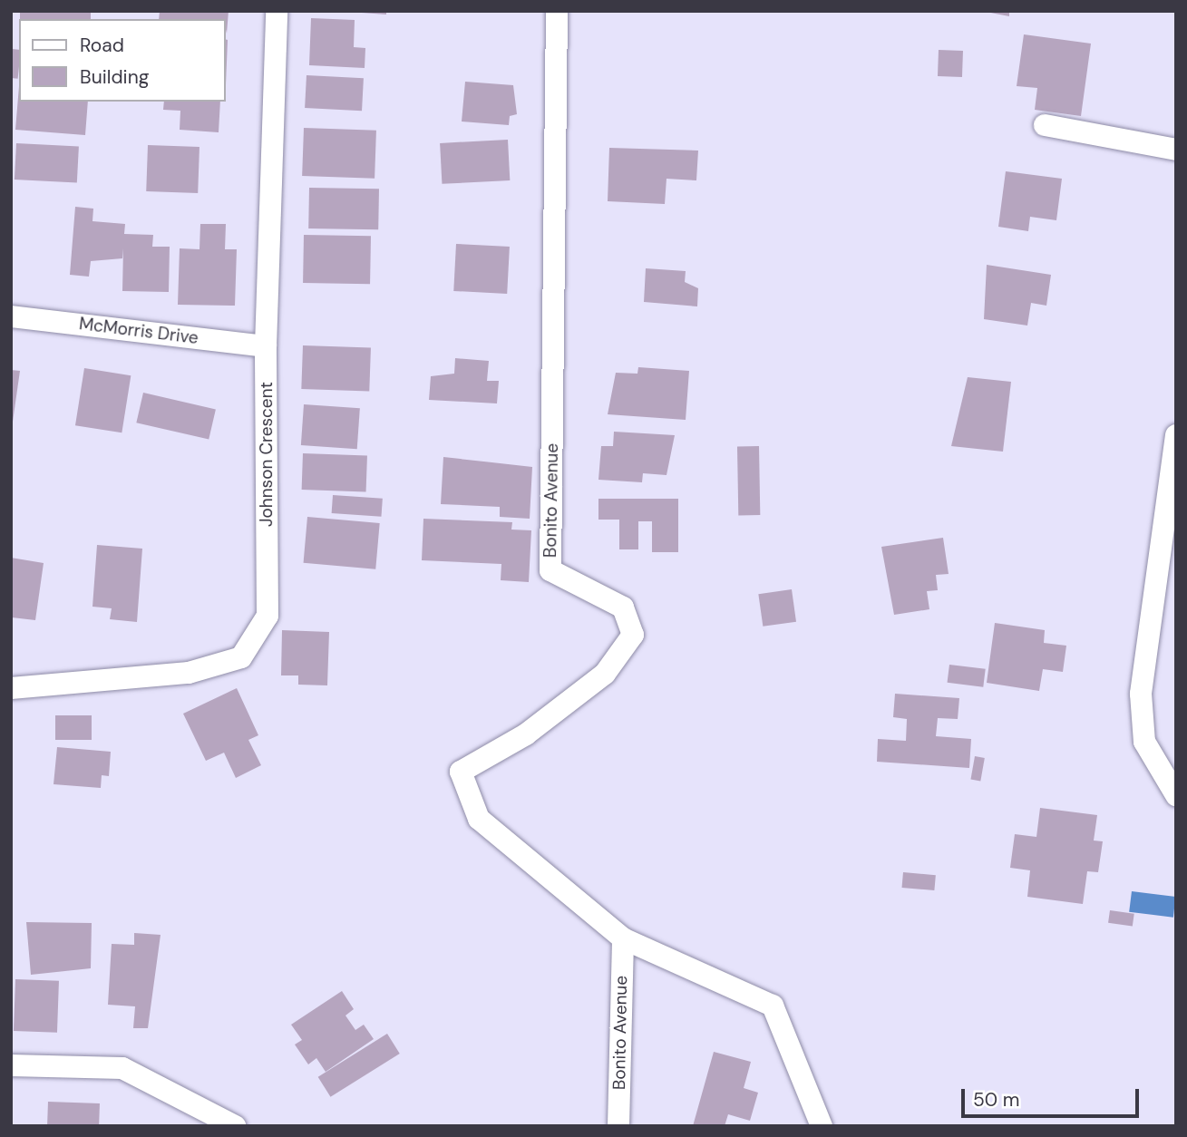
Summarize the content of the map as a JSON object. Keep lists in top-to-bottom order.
{
  "streets": {
    "street": ["McMorris Drive", "Johnson Crescent", "Bonito Avenue"]
  },
  "crossings": [
    ["McMorris Drive", "Johnson Crescent"]
  ],
  "legend": ["Road", "Building"],
  "scale_bar": "50 m"
}
